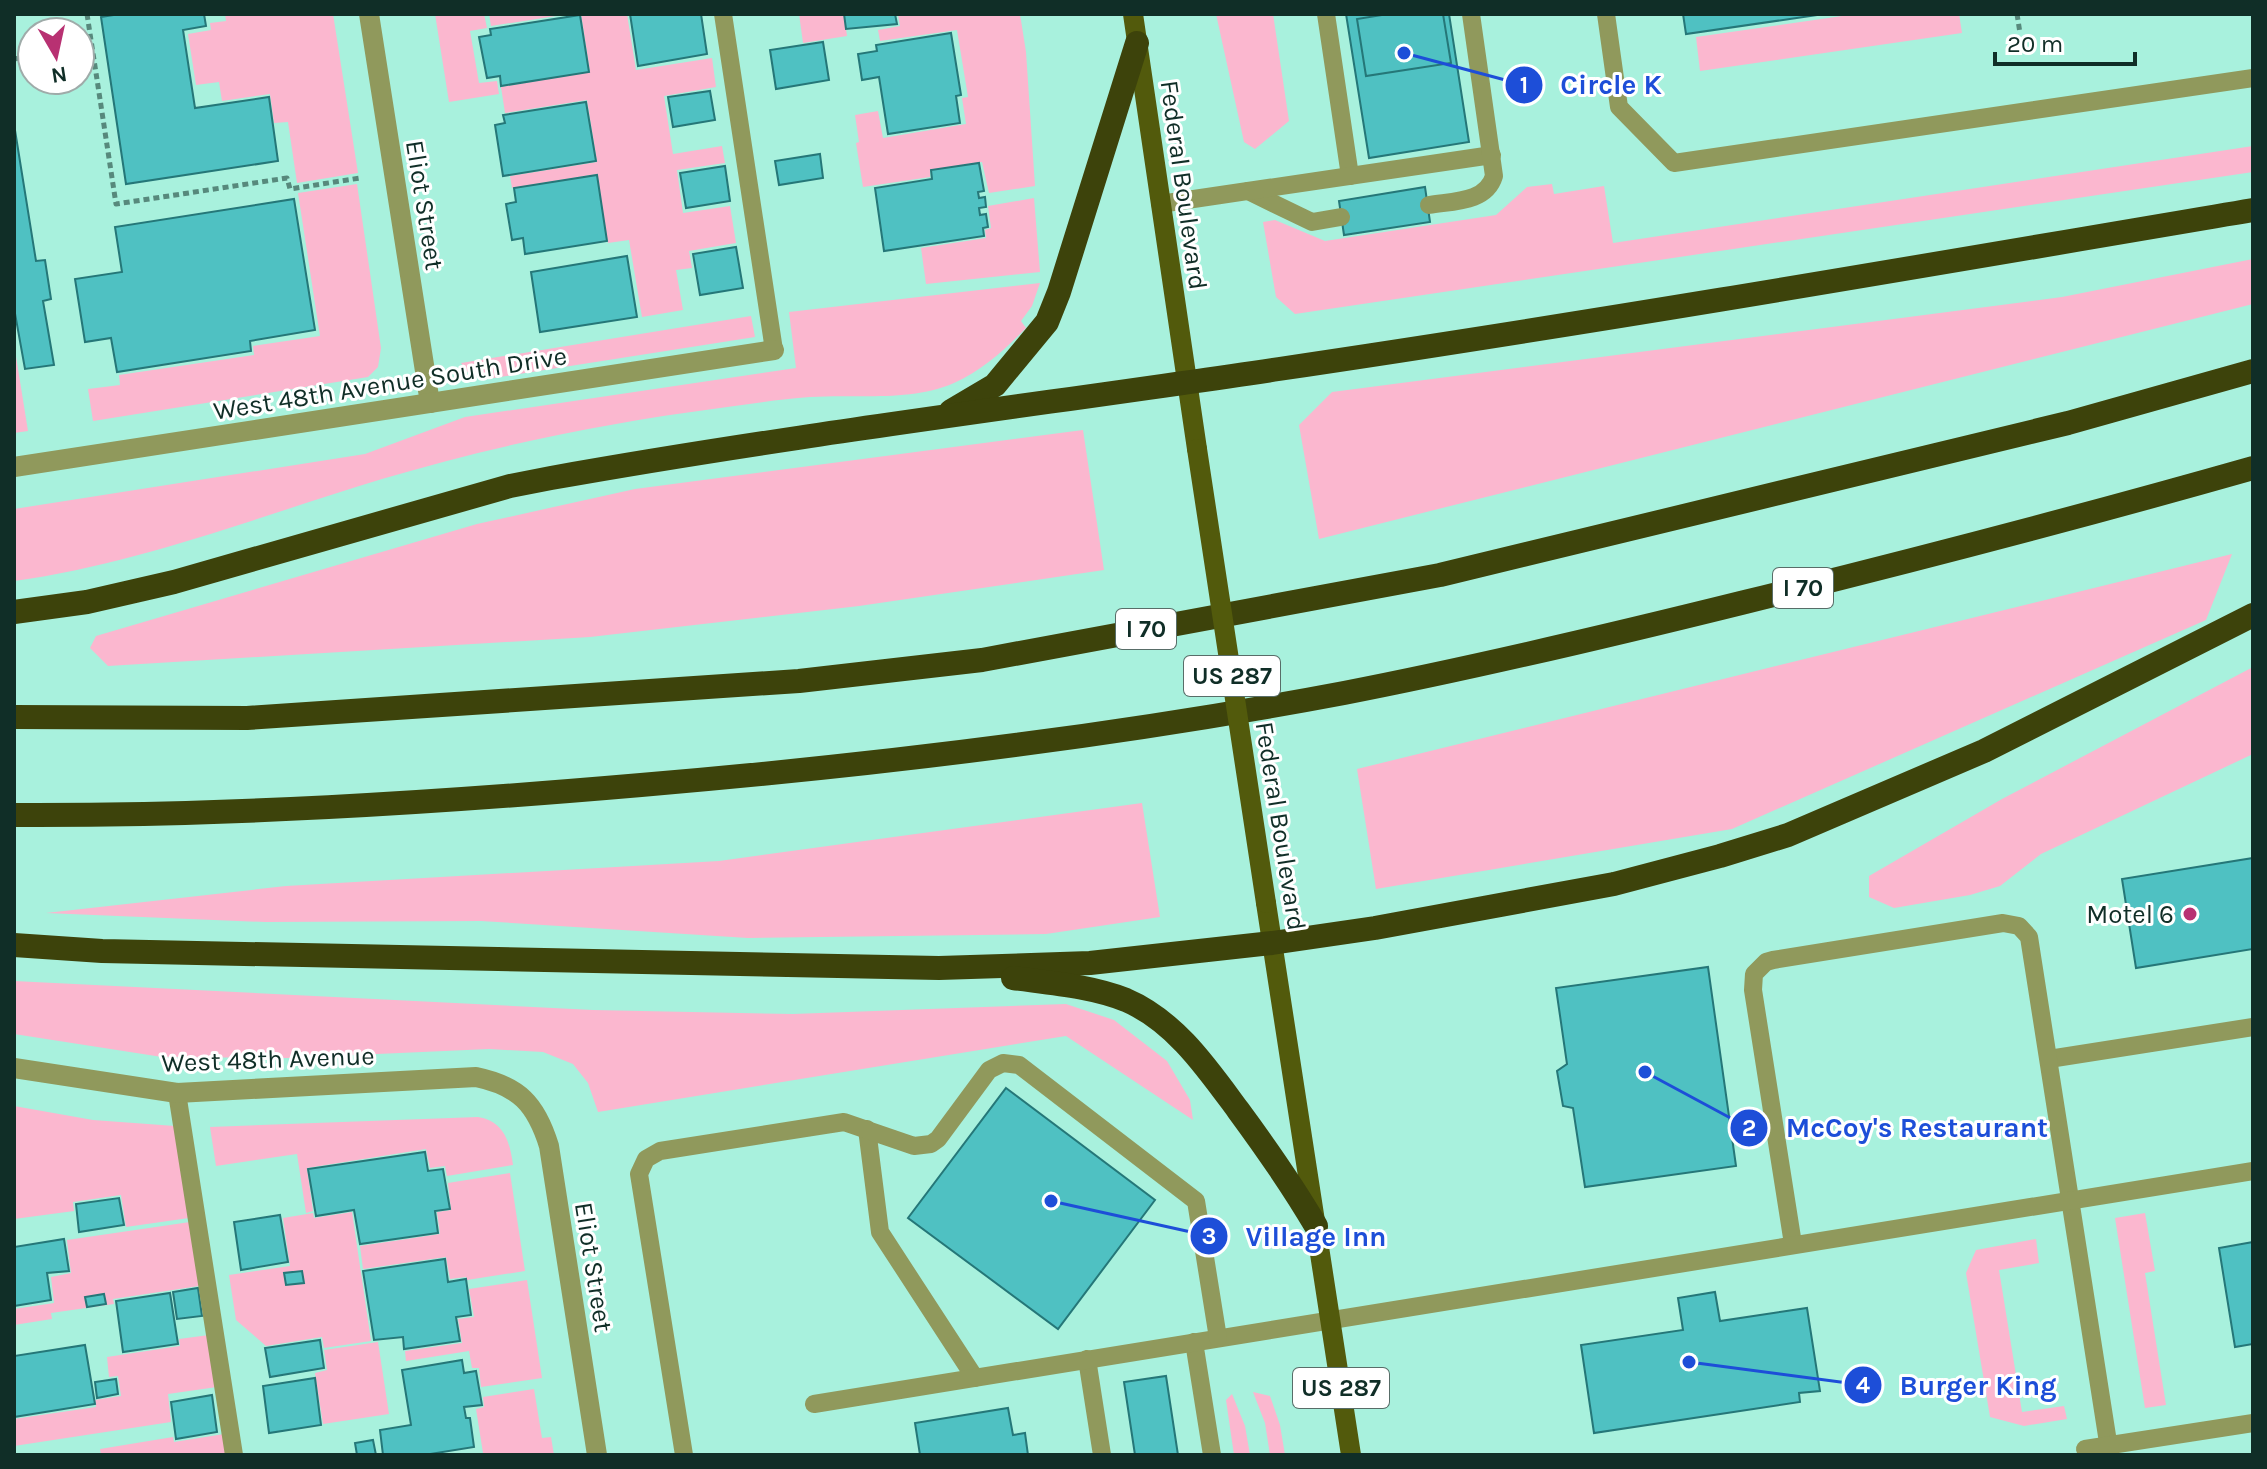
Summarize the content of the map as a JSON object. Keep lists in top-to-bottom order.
{
  "streets": {
    "highway": ["I 70"],
    "main road": ["Federal Boulevard", "US 287"],
    "street": ["Eliot Street", "West 48th Avenue South Drive", "West 48th Avenue"]
  },
  "crossings": [
    ["Eliot Street", "West 48th Avenue South Drive"],
    ["Eliot Street", "West 48th Avenue"]
  ],
  "places": [
    "Circle K",
    "Motel 6",
    "McCoy's Restaurant",
    "Village Inn",
    "Burger King"
  ],
  "scale_bar": "20 m",
  "north": "bottom"
}
